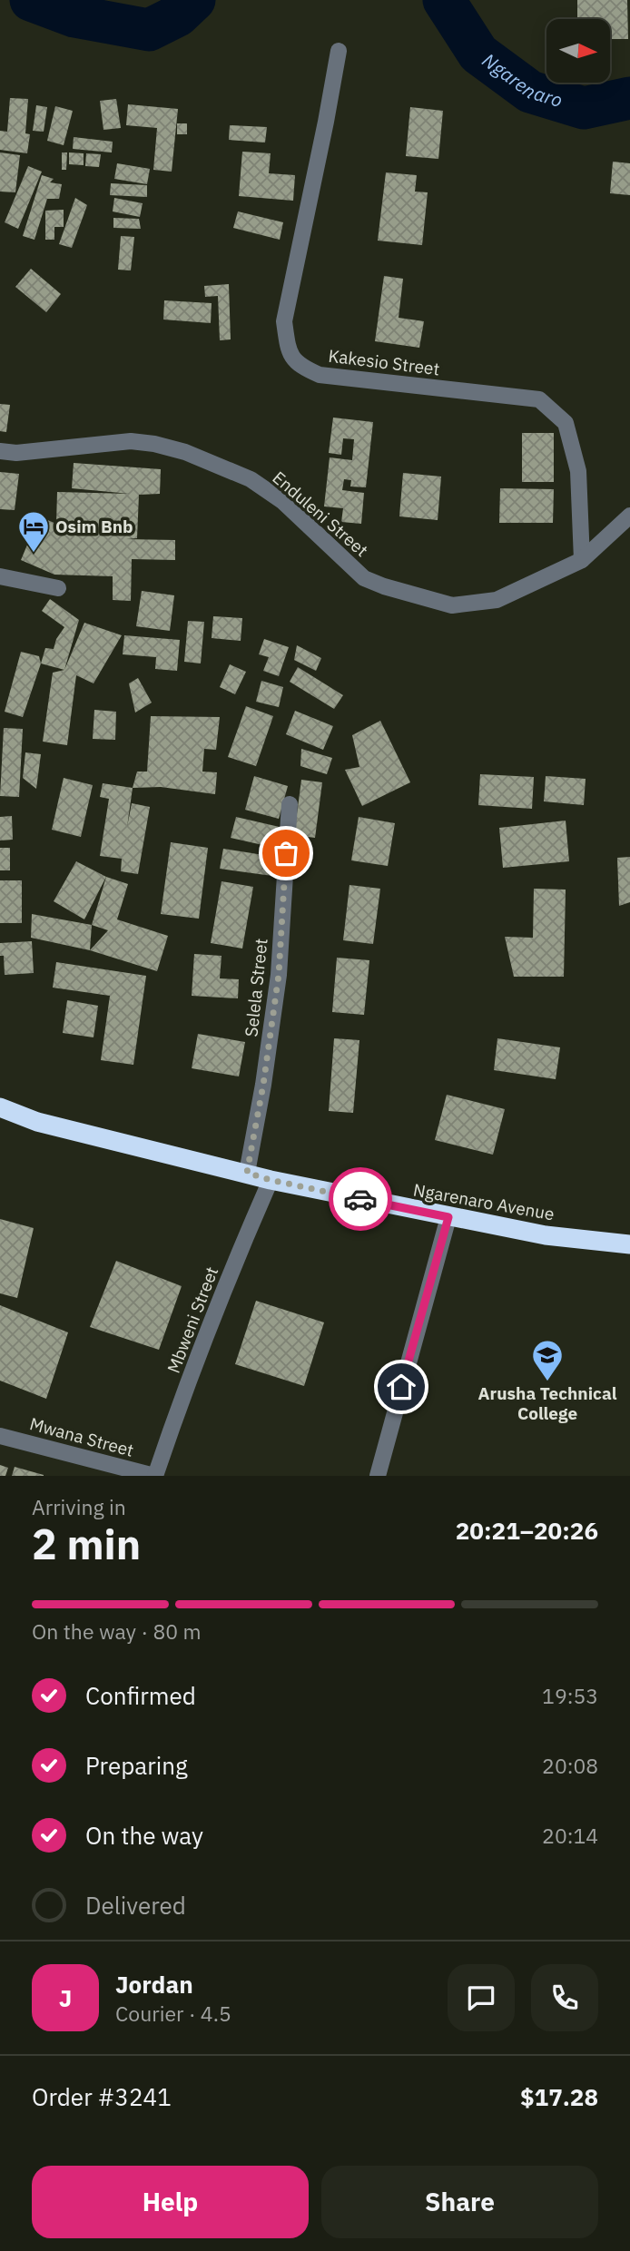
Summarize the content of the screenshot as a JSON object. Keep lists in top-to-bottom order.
{
  "streets": {
    "highway": ["Ngarenaro Avenue"],
    "street": [
      "Kakesio Street",
      "Enduleni Street",
      "Selela Street",
      "Mbweni Street",
      "Mwana Street"
    ]
  },
  "crossings": [
    ["Kakesio Street", "Enduleni Street"],
    ["Selela Street", "Ngarenaro Avenue"],
    ["Ngarenaro Avenue", "Mbweni Street"],
    ["Mbweni Street", "Mwana Street"]
  ],
  "water": ["Ngarenaro"],
  "places": {
    "hotel": ["Osim Bnb"],
    "school or university": ["Arusha Technical College"]
  },
  "north": "right",
  "page": {
    "heading": ["2 min", "Arriving in", "20:21–20:26"],
    "panel": [
      "Jordan",
      "Courier · 4.5",
      "Order #3241",
      "$17.28"
    ],
    "bar": "On the way · 80 m",
    "list": [
      ["Confirmed", "19:53"],
      ["Preparing", "20:08"],
      ["On the way", "20:14"],
      "Delivered"
    ],
    "round": "J",
    "buttons": ["Help", "Share"]
  }
}
